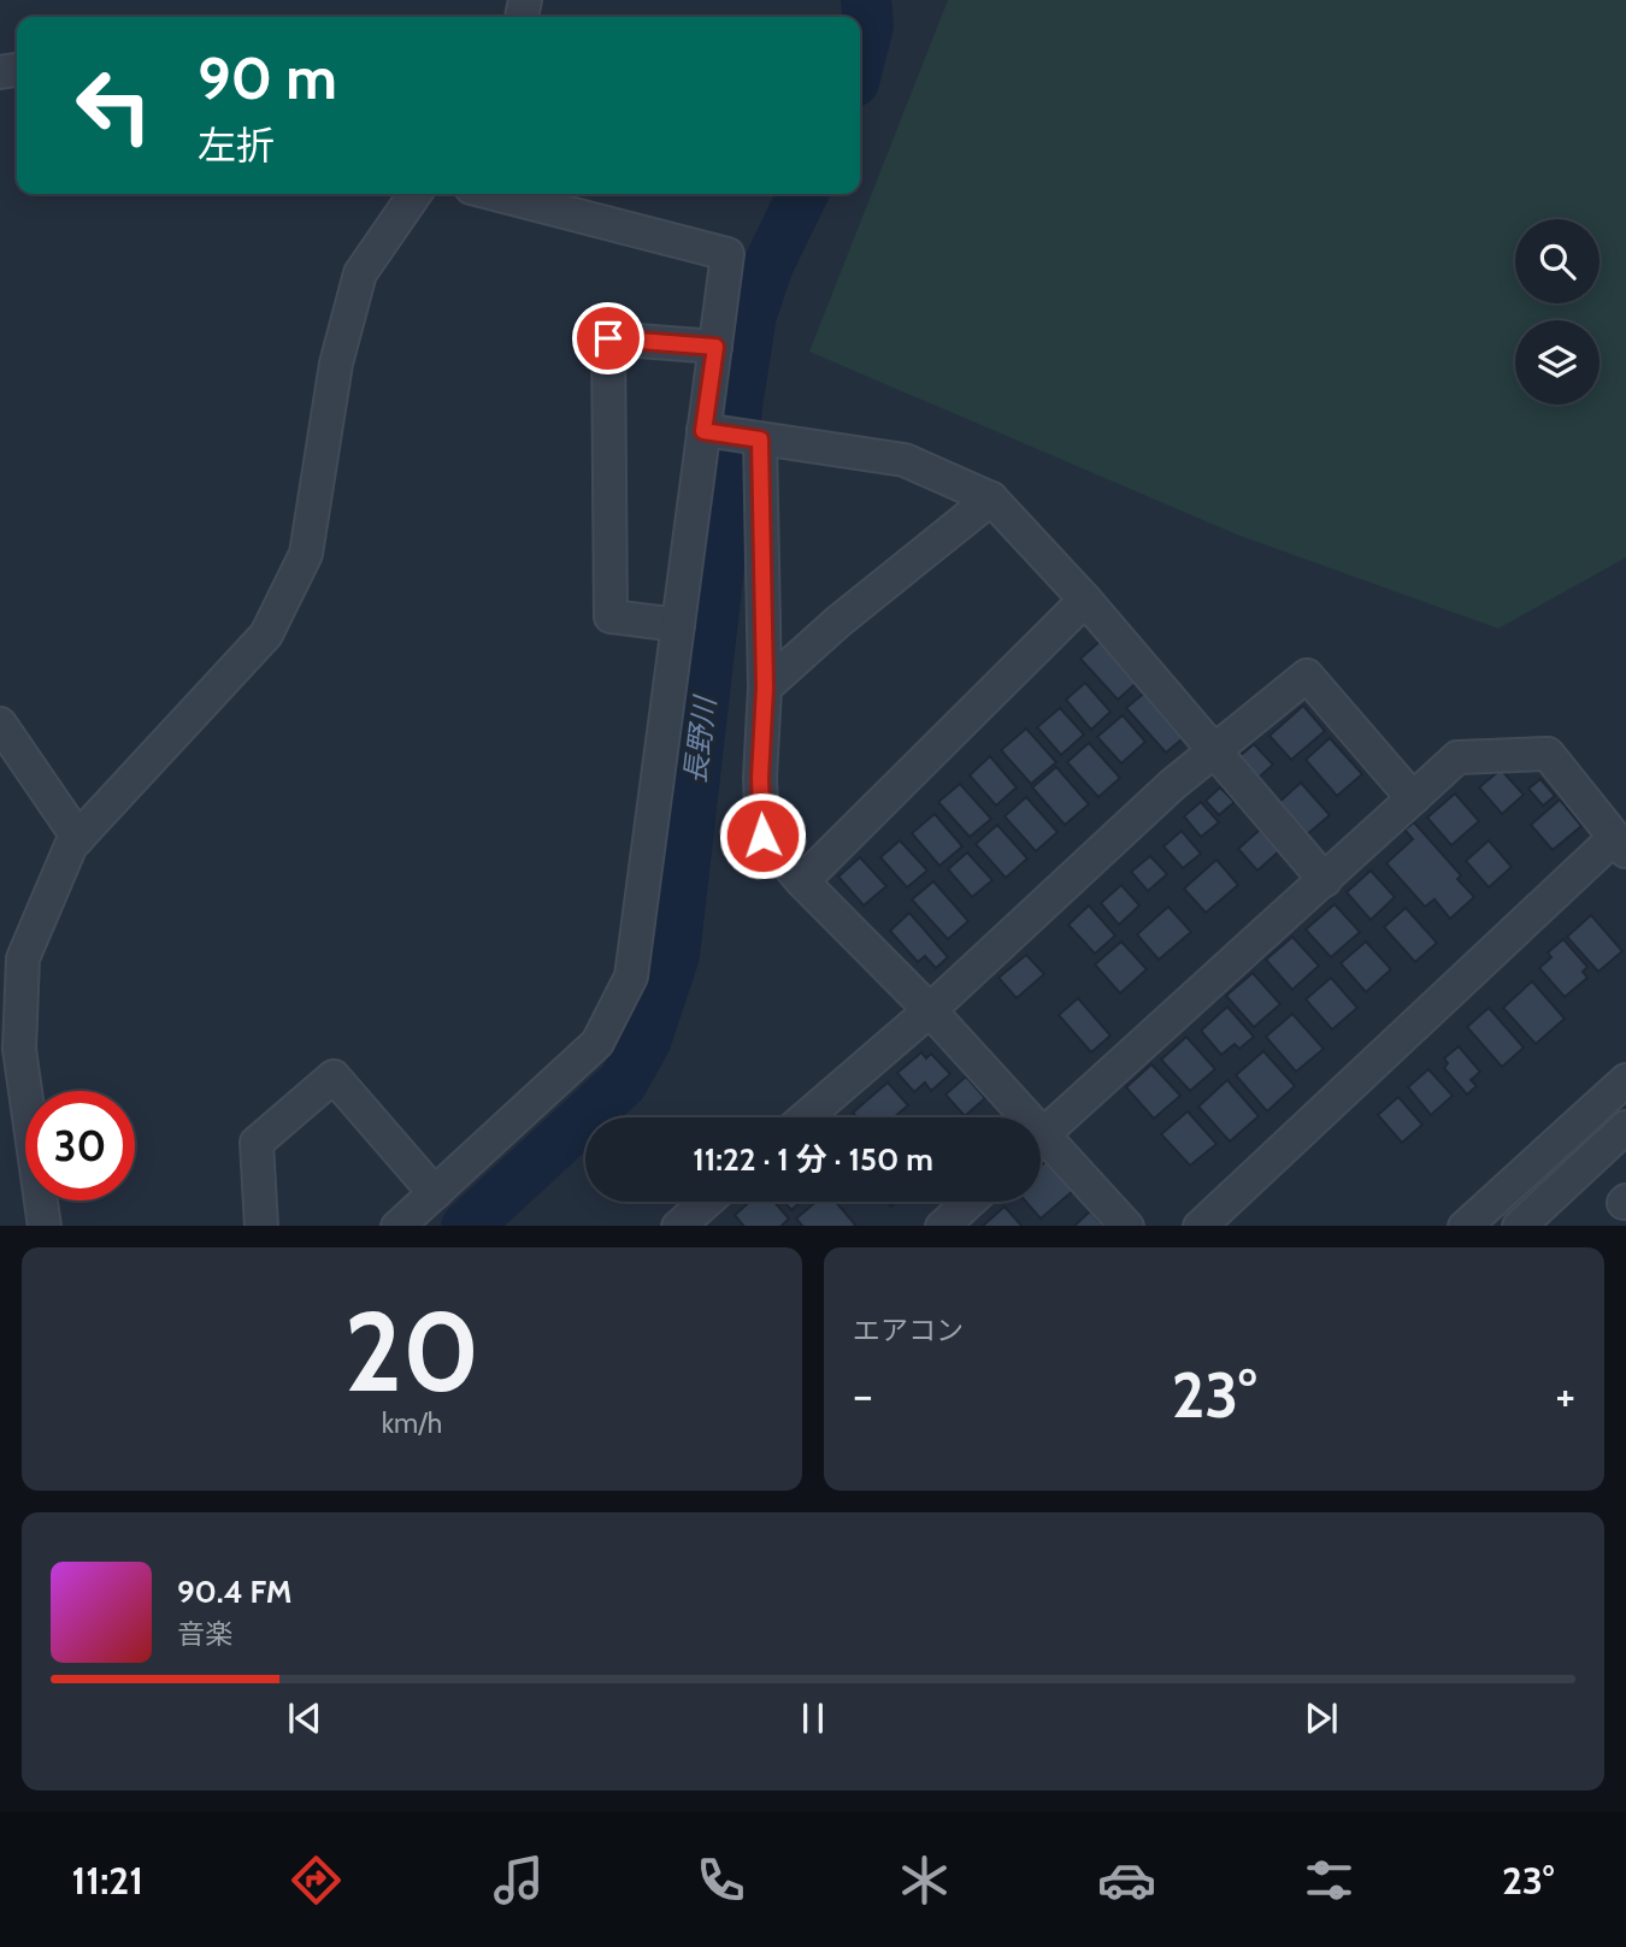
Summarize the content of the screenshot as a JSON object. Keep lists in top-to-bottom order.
{
  "water": ["長野川"],
  "page": {
    "turn": ["90 m", "左折"],
    "limit": "30",
    "trip": "11:22 · 1 分 · 150 m",
    "tile": [
      ["20", "km/h"],
      "エアコン"
    ],
    "heat": ["−", "23°", "+"],
    "song": ["90.4 FM", "音楽"],
    "tabs": ["11:21", "23°"]
  }
}
